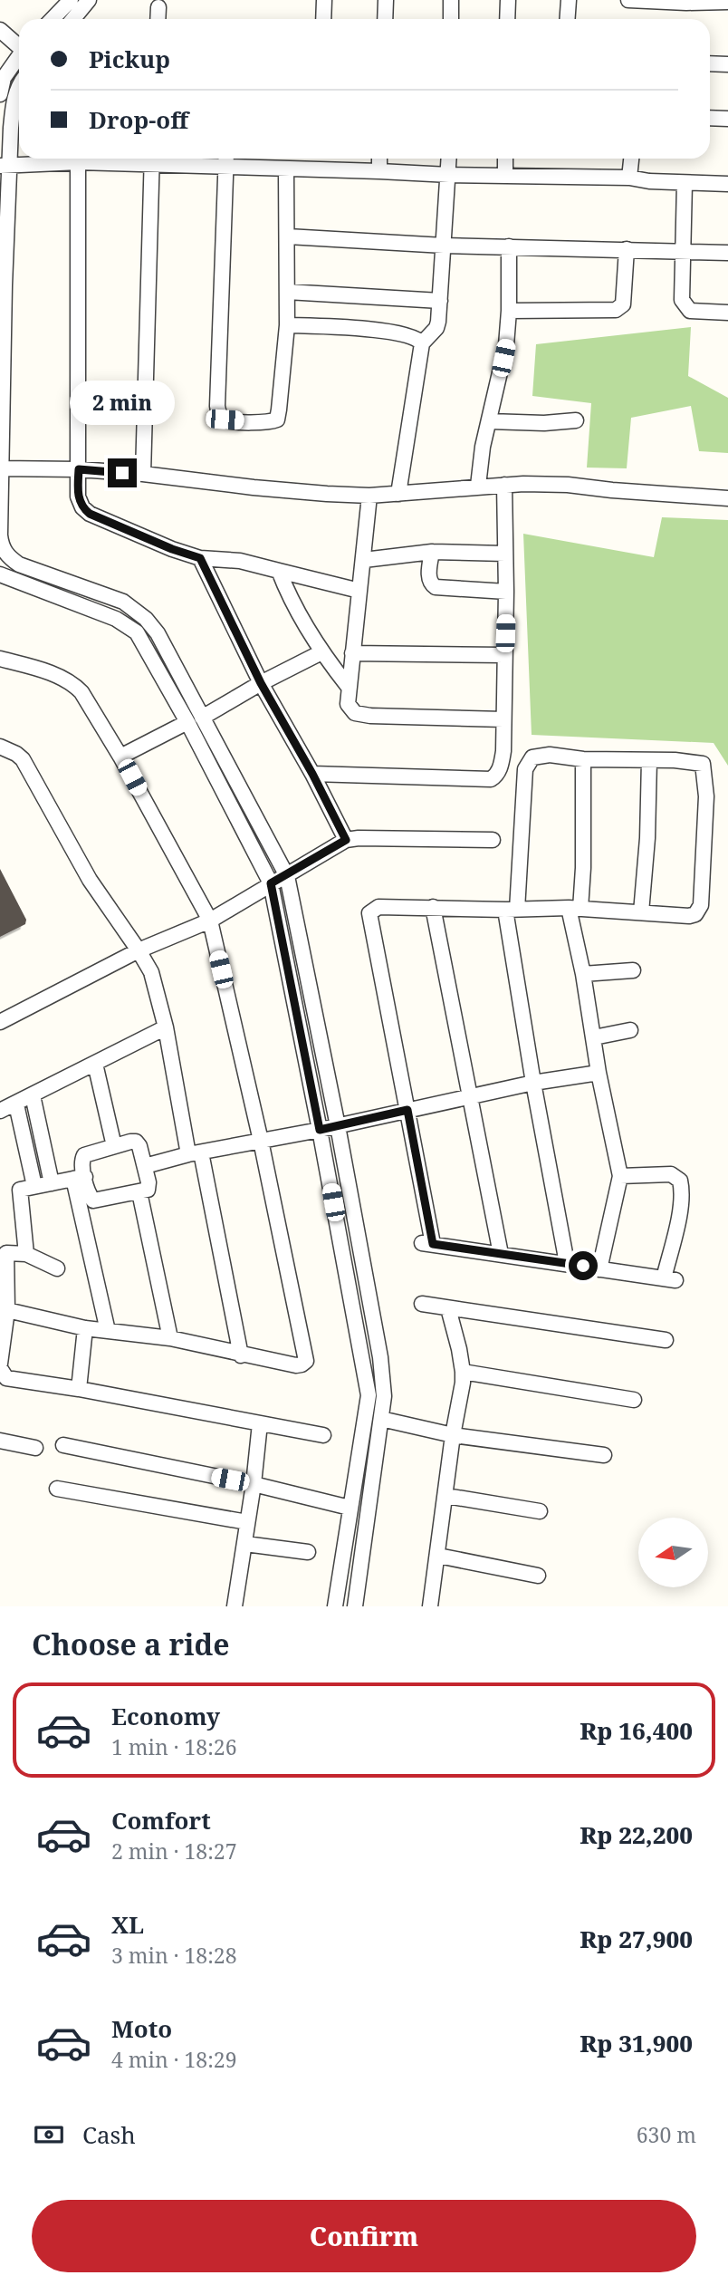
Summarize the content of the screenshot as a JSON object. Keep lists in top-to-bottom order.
{
  "north": "left",
  "page": {
    "banner": ["Pickup", "Drop-off"],
    "bubble": "2 min",
    "heading": "Choose a ride",
    "list": [
      {
        "name": "Economy",
        "note": "1 min · 18:26",
        "value": "Rp 16,400"
      },
      {
        "name": "Comfort",
        "note": "2 min · 18:27",
        "value": "Rp 22,200"
      },
      {
        "name": "XL",
        "note": "3 min · 18:28",
        "value": "Rp 27,900"
      },
      {
        "name": "Moto",
        "note": "4 min · 18:29",
        "value": "Rp 31,900"
      }
    ],
    "pay": ["Cash", "630 m"],
    "buttons": "Confirm"
  }
}
